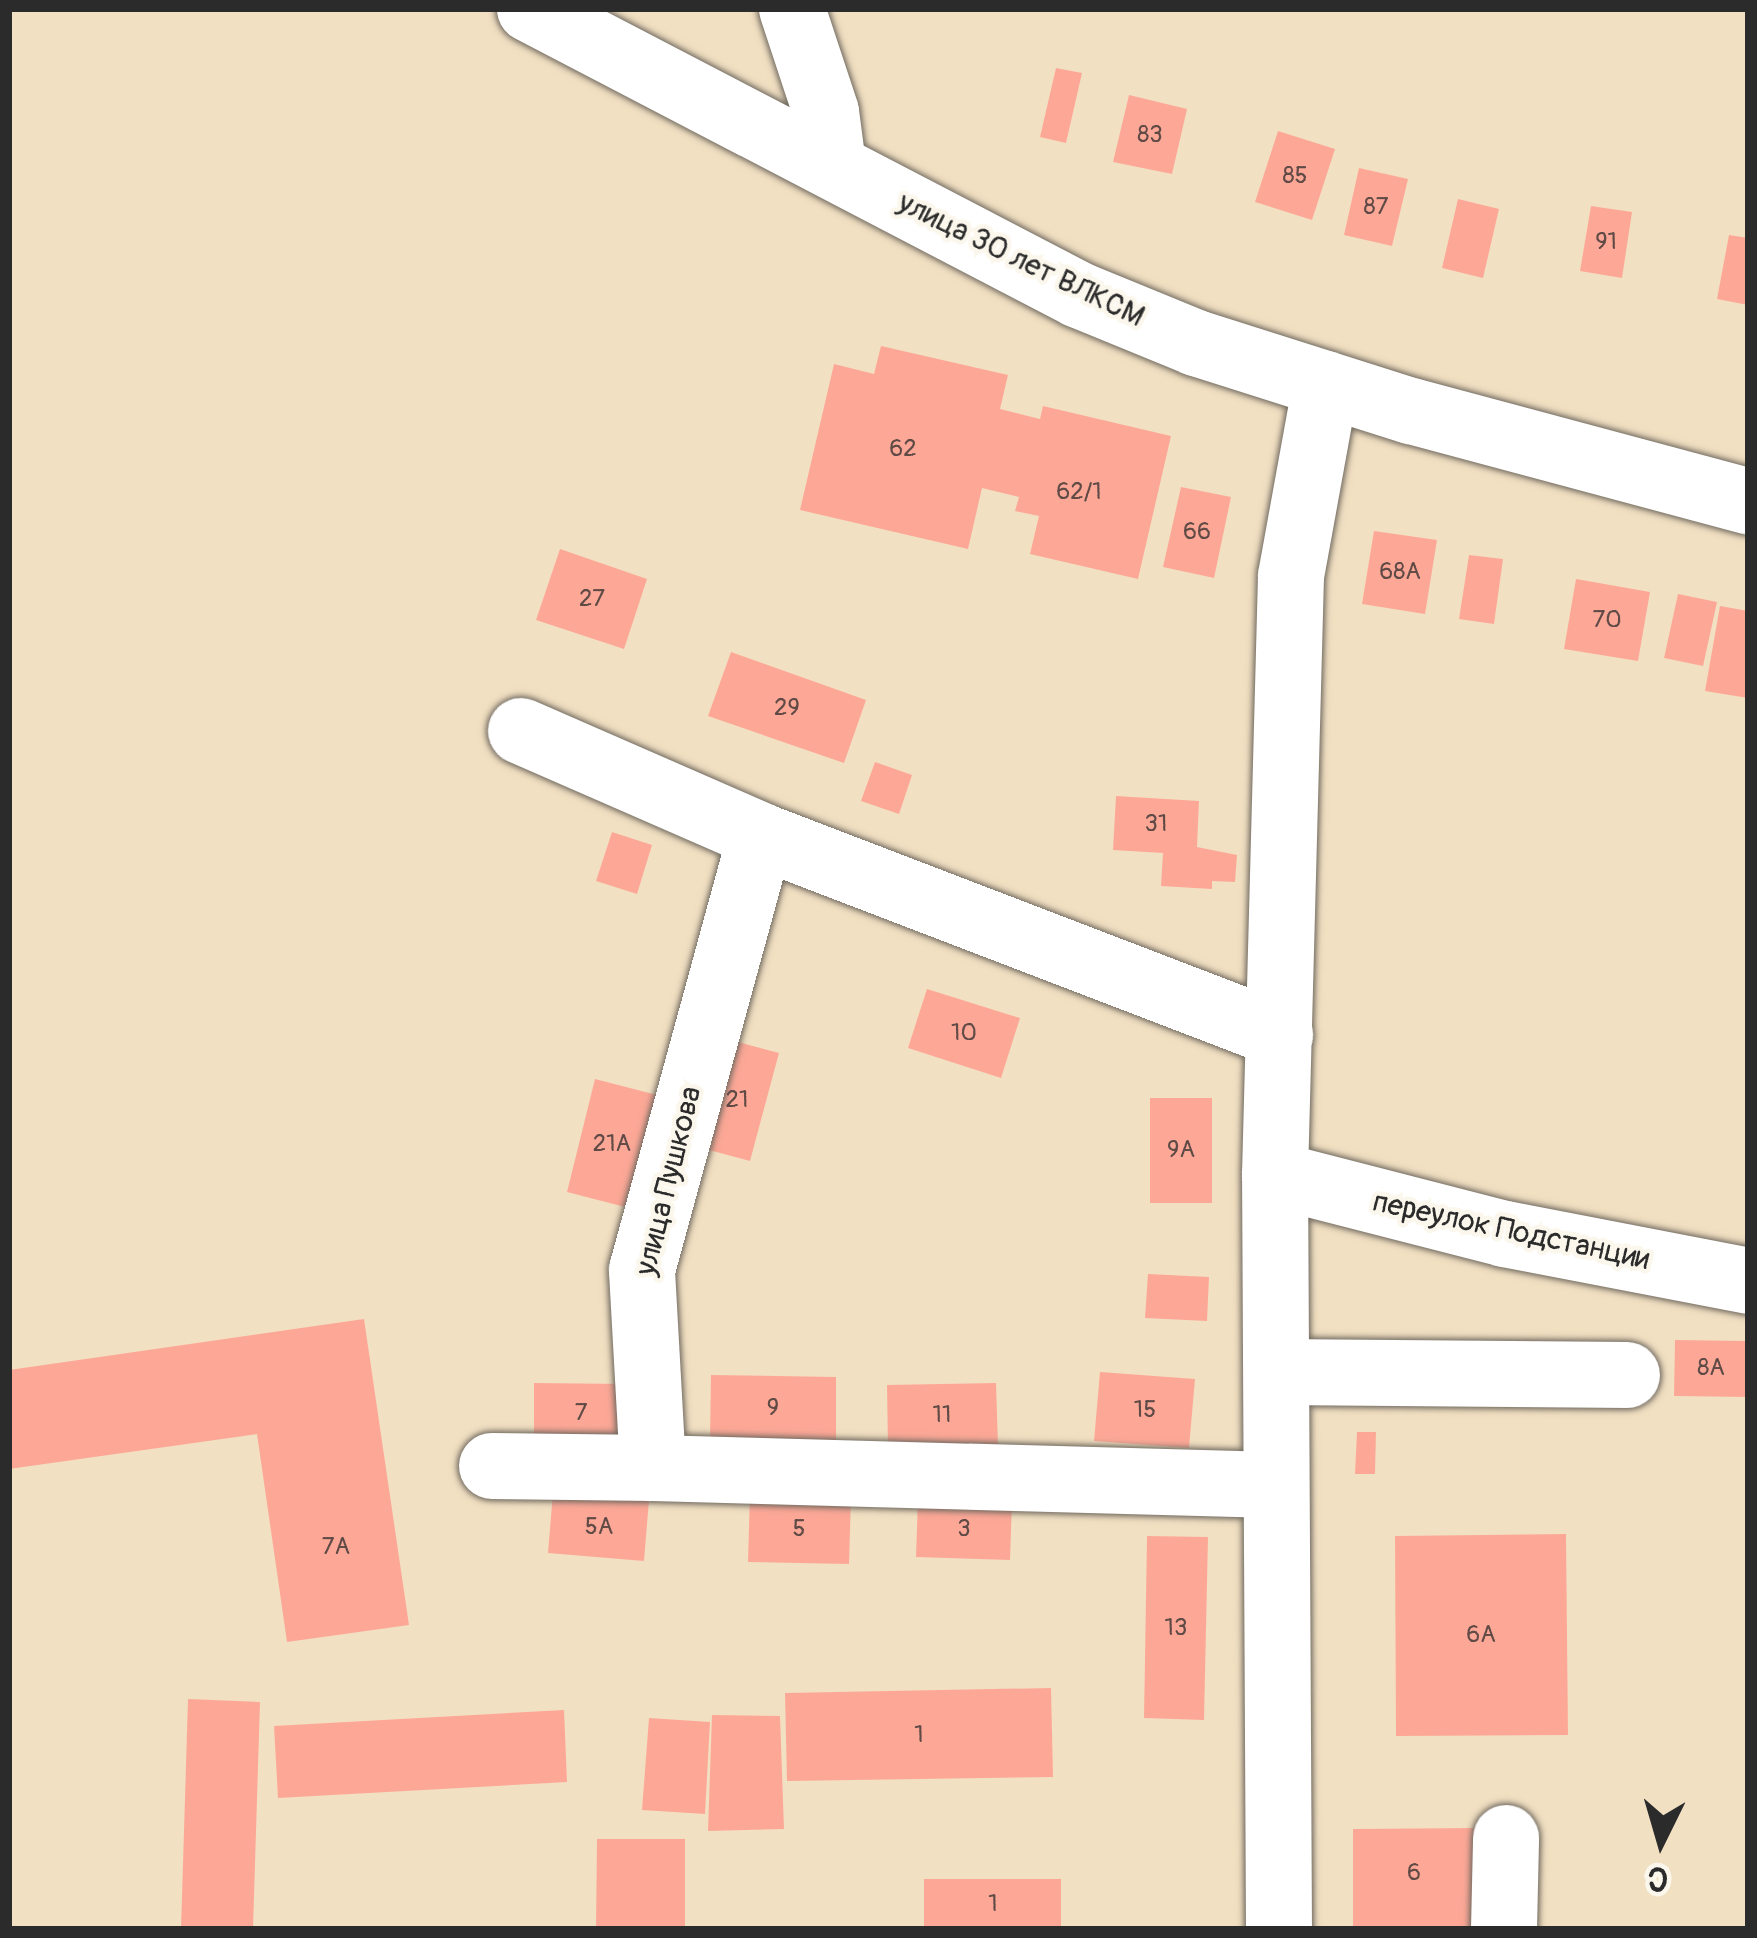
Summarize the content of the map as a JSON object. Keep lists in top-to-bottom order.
{
  "streets": {
    "street": ["улица 30 лет ВЛКСМ", "улица Пушкова", "переулок Подстанции"]
  },
  "house_numbers": [
    "83",
    "85",
    "87",
    "91",
    "62",
    "62/1",
    "66",
    "68А",
    "27",
    "70",
    "29",
    "31",
    "10",
    "21",
    "21А",
    "9А",
    "8А",
    "9",
    "15",
    "7",
    "11",
    "5А",
    "5",
    "3",
    "7А",
    "13",
    "6А",
    "1",
    "6",
    "1"
  ],
  "north": "bottom"
}
